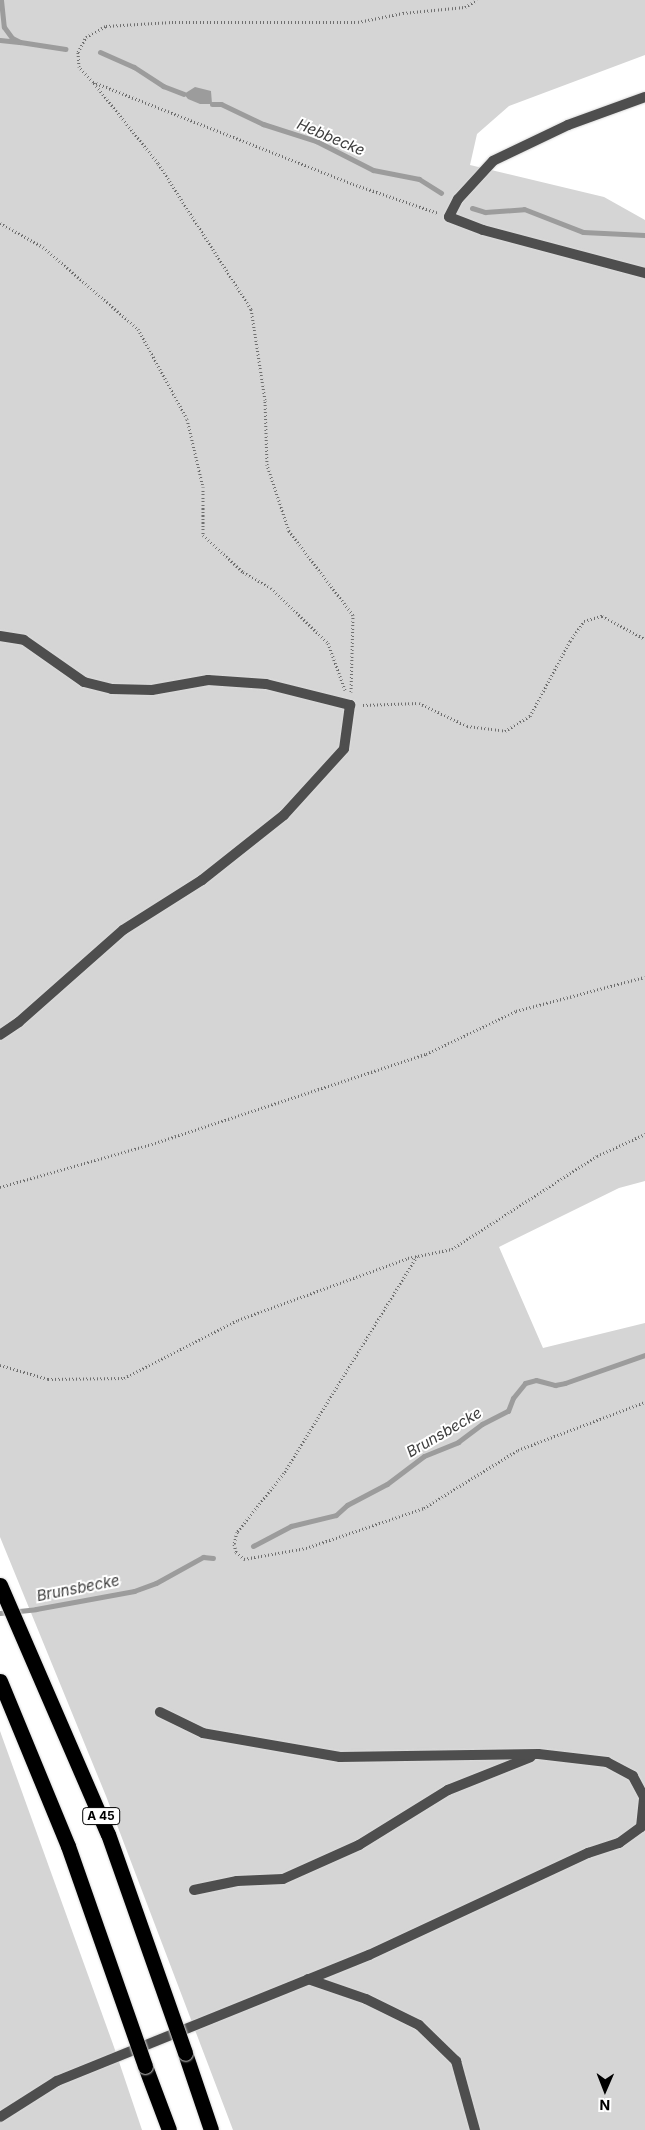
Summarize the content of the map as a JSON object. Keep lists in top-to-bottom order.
{
  "streets": {
    "highway": ["A 45"]
  },
  "water": ["Hebbecke", "Brunsbecke"],
  "north": "bottom"
}
